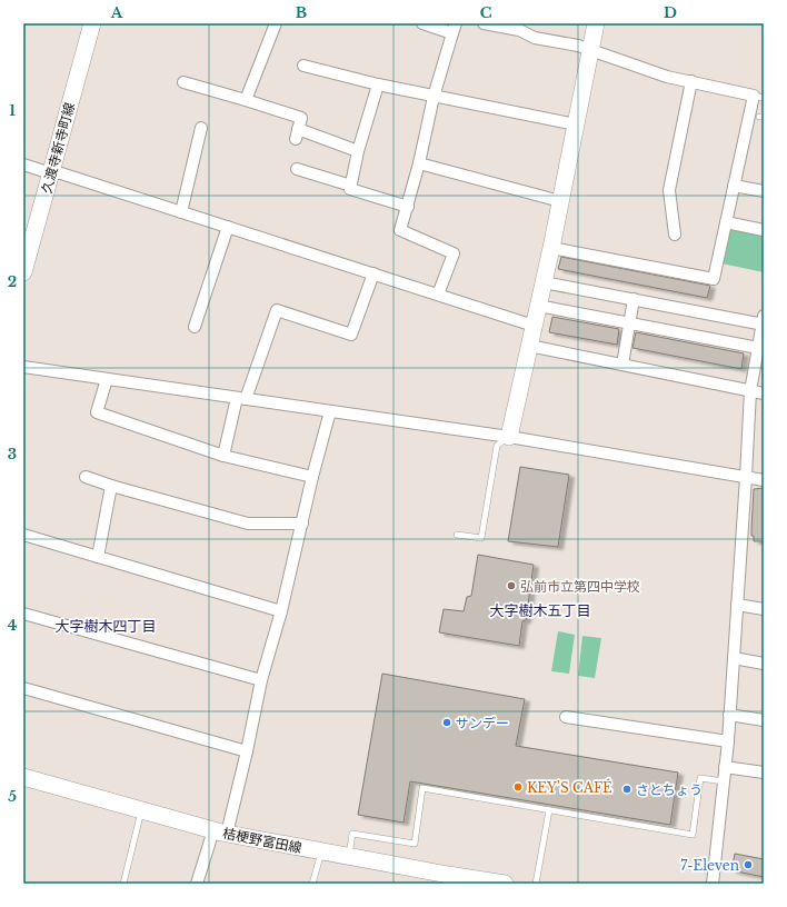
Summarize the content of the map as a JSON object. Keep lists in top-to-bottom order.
{
  "streets": {
    "main road": ["久渡寺新寺町線", "桔梗野富田線"]
  },
  "districts": ["大字樹木五丁目", "大字樹木四丁目"],
  "places": [
    "弘前市立第四中学校",
    "サンデー",
    "KEY’S CAFÉ",
    "さとちょう",
    "7-Eleven"
  ],
  "grid": {
    "columns": [
      "A",
      "B",
      "C",
      "D"
    ],
    "rows": [
      "1",
      "2",
      "3",
      "4",
      "5"
    ]
  }
}
